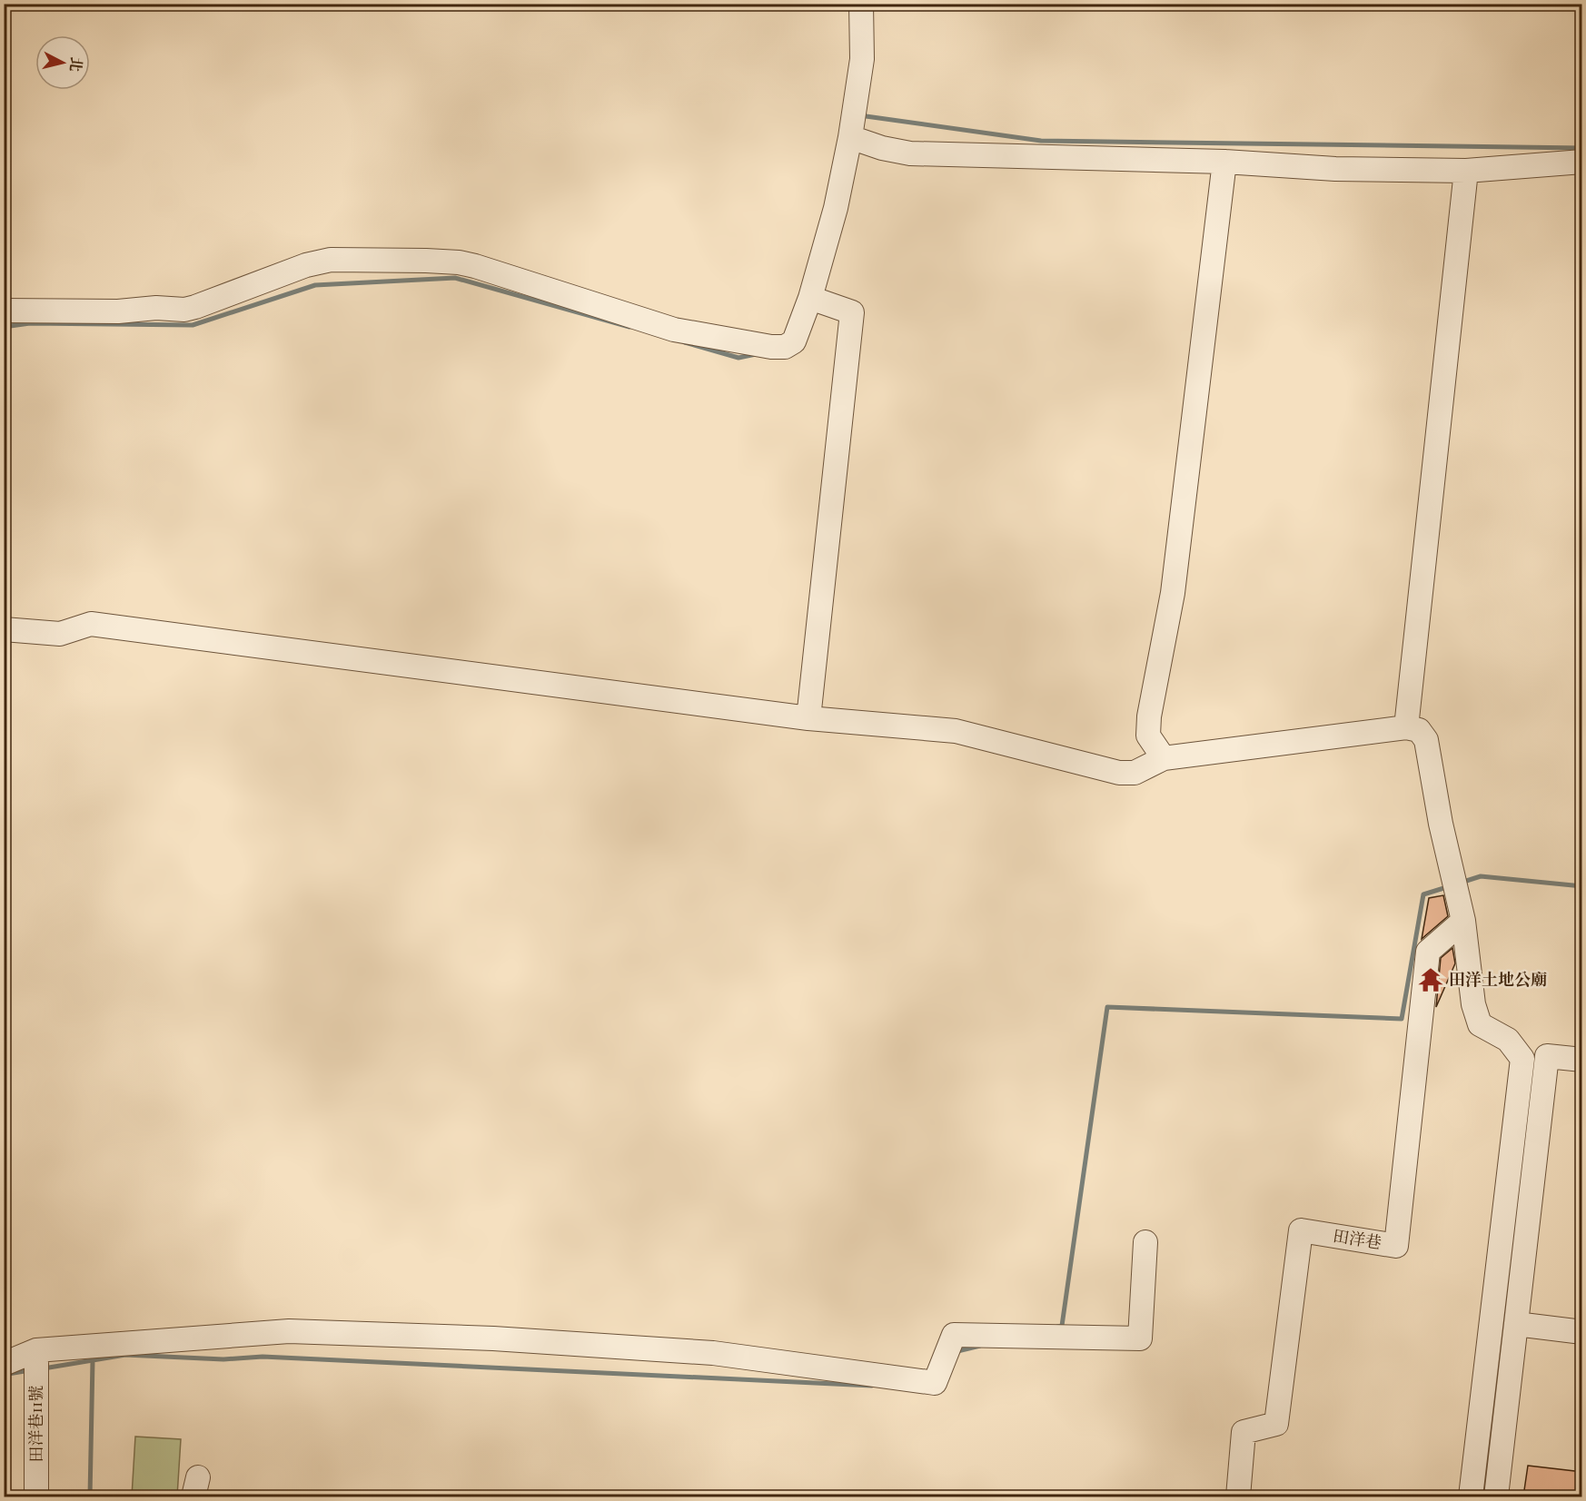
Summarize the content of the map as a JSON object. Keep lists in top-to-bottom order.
{
  "streets": {
    "street": ["田洋巷", "田洋巷11號"]
  },
  "places": {
    "temple": ["田洋土地公廟"]
  },
  "north": "right"
}
